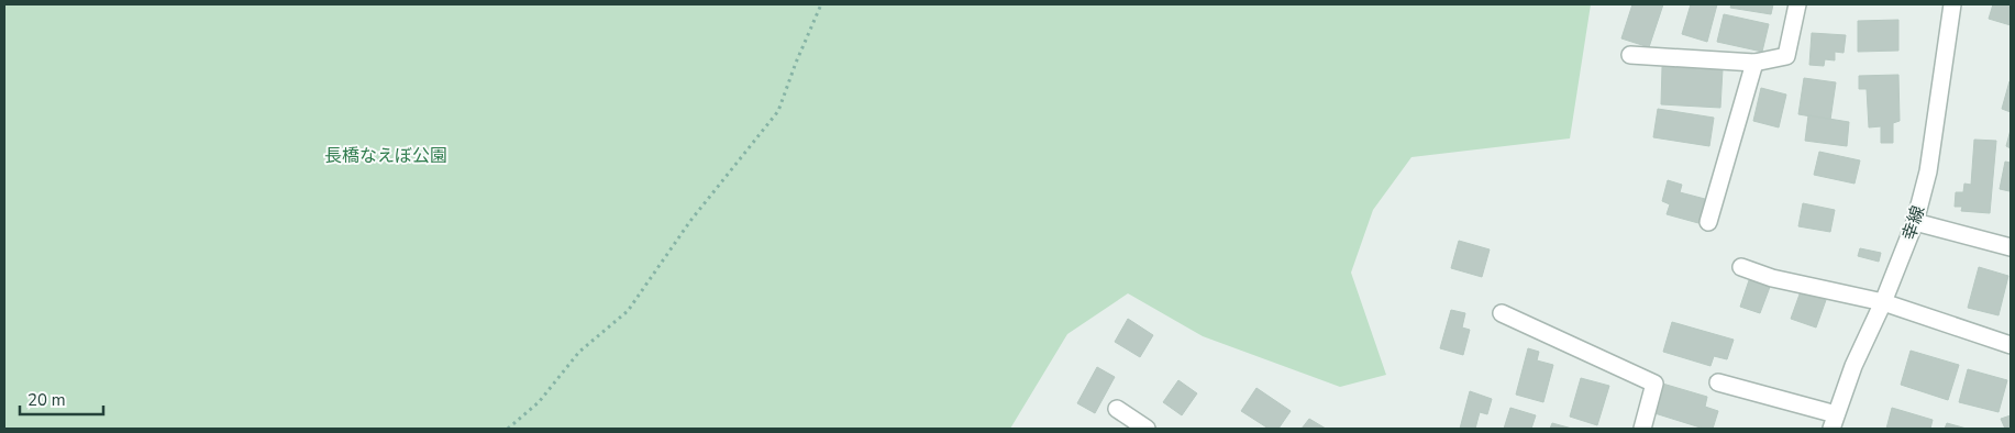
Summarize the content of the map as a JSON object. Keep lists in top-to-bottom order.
{
  "streets": {
    "street": ["幸線"]
  },
  "parks": ["長橋なえぼ公園"],
  "scale_bar": "20 m"
}
